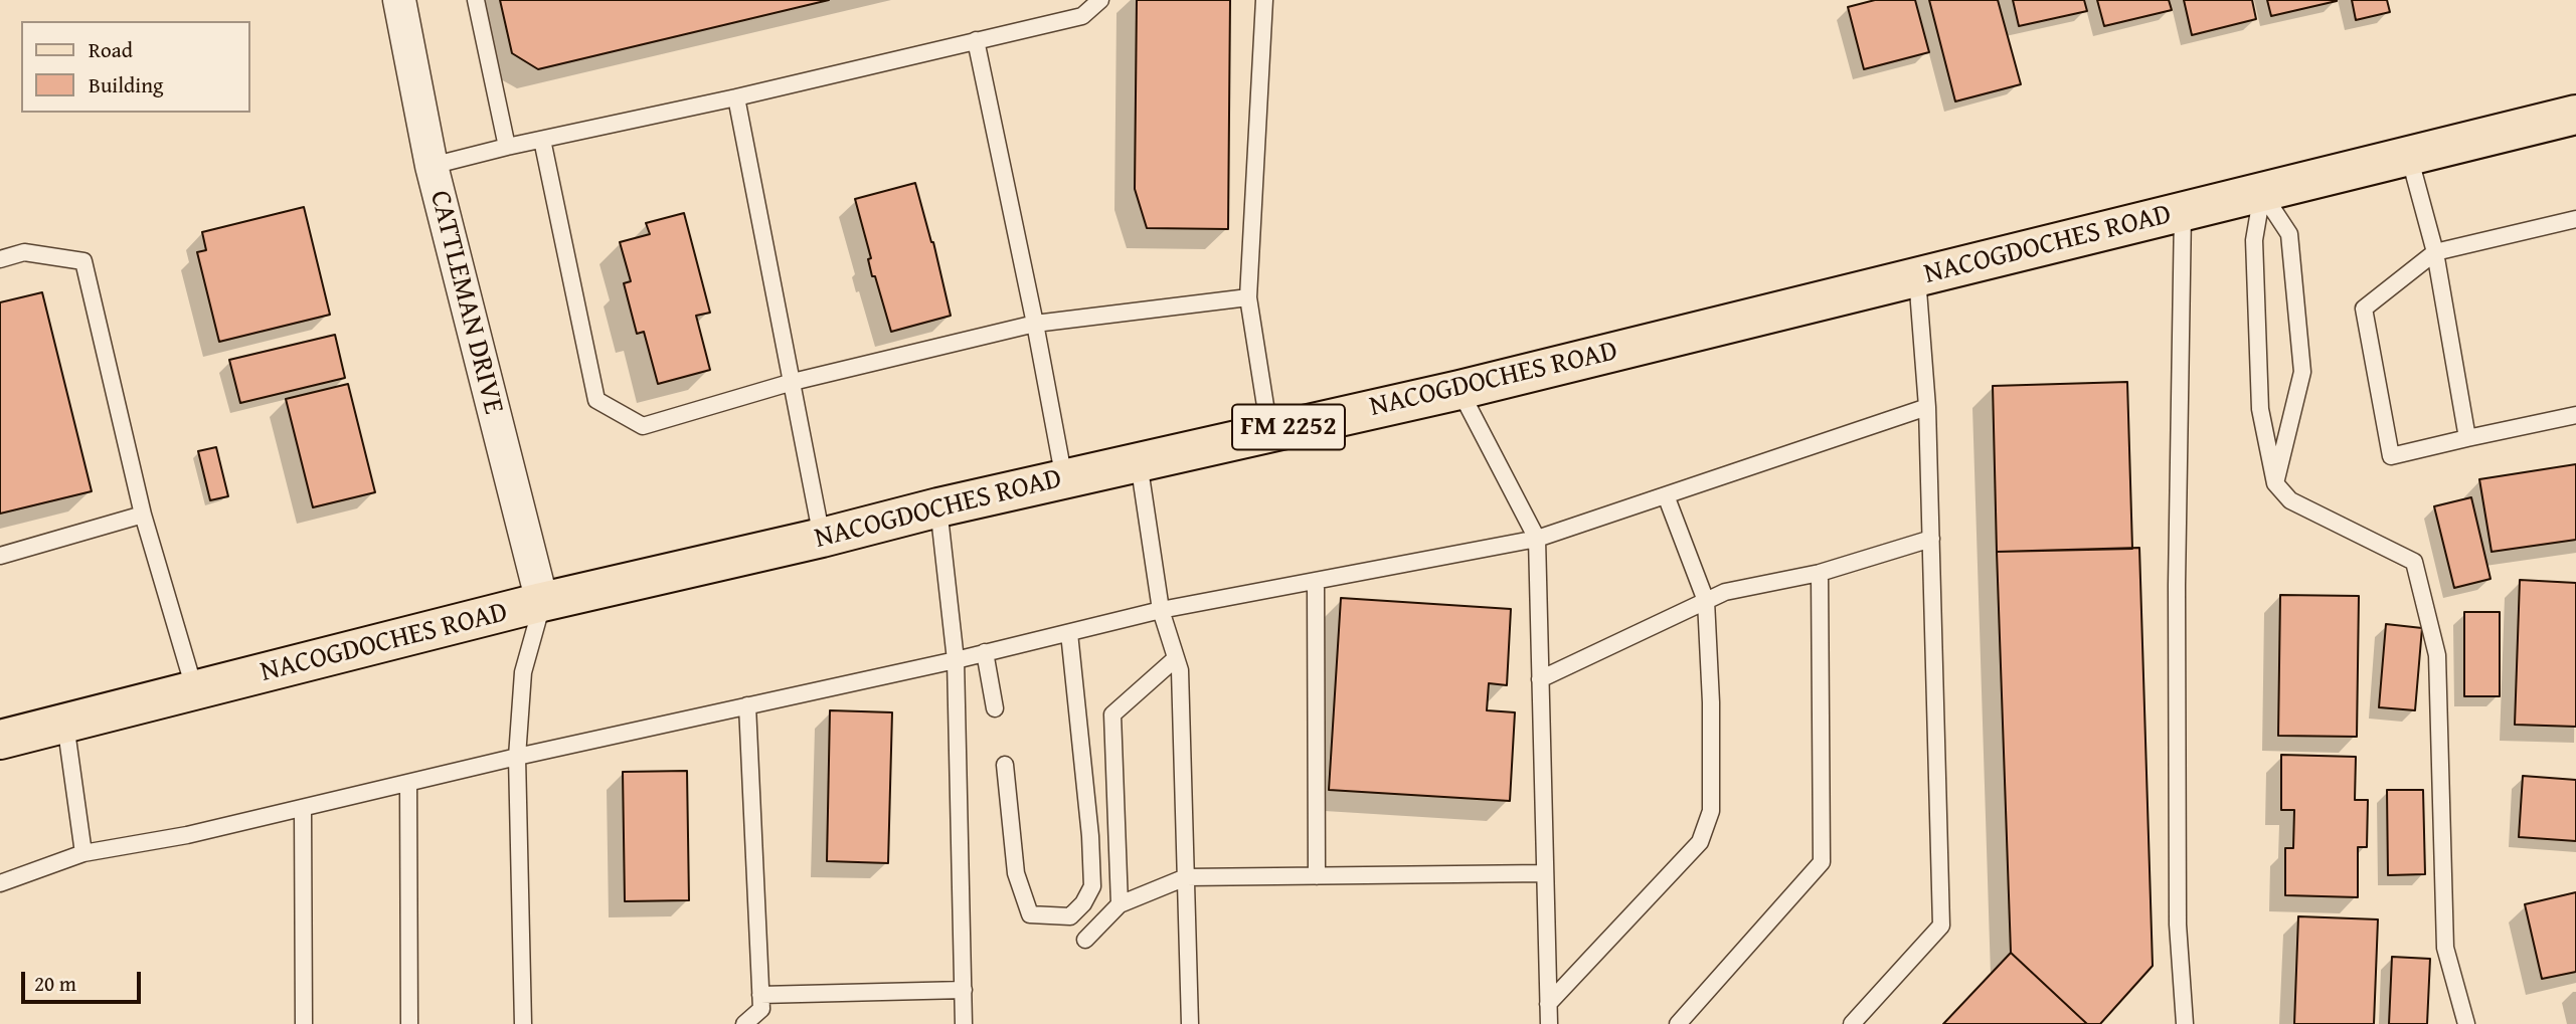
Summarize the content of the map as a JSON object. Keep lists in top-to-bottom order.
{
  "streets": {
    "main road": ["NACOGDOCHES ROAD", "FM 2252"],
    "street": ["CATTLEMAN DRIVE"]
  },
  "crossings": [
    ["NACOGDOCHES ROAD", "CATTLEMAN DRIVE"]
  ],
  "legend": ["Road", "Building"],
  "scale_bar": "20 m"
}
